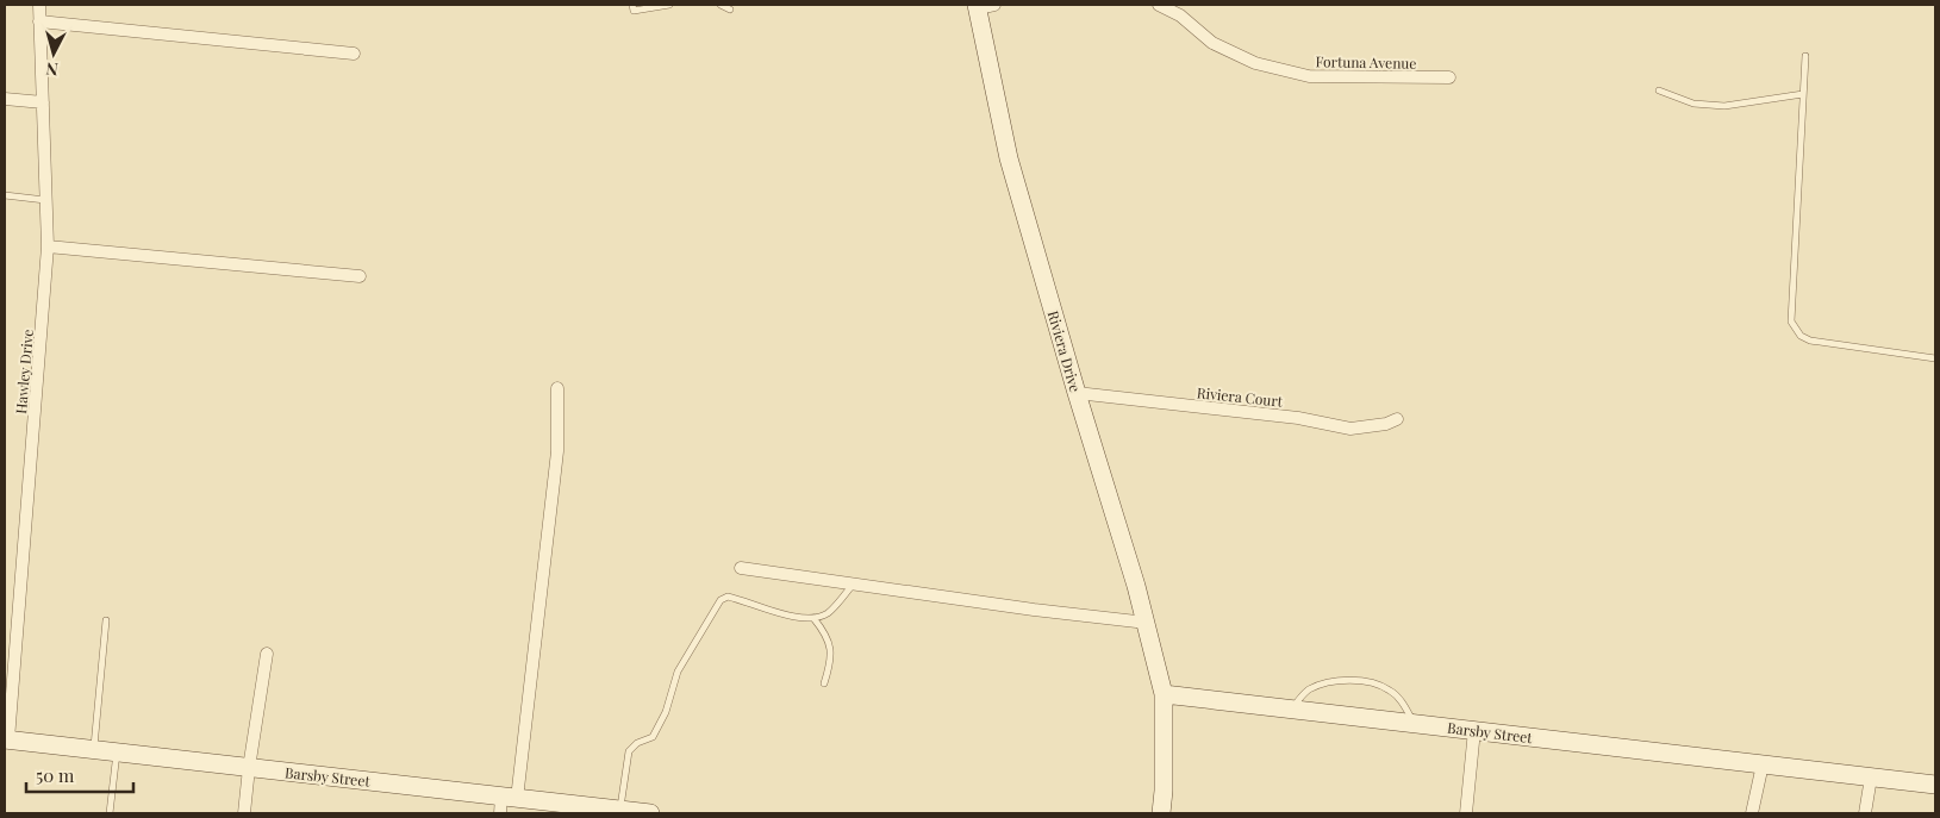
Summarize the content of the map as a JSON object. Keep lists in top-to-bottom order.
{
  "streets": {
    "street": [
      "Fortuna Avenue",
      "Riviera Drive",
      "Hawley Drive",
      "Riviera Court",
      "Barsby Street"
    ]
  },
  "crossings": [
    ["Riviera Drive", "Riviera Court"],
    ["Riviera Drive", "Barsby Street"],
    ["Hawley Drive", "Barsby Street"]
  ],
  "scale_bar": "50 m",
  "north": "bottom"
}
